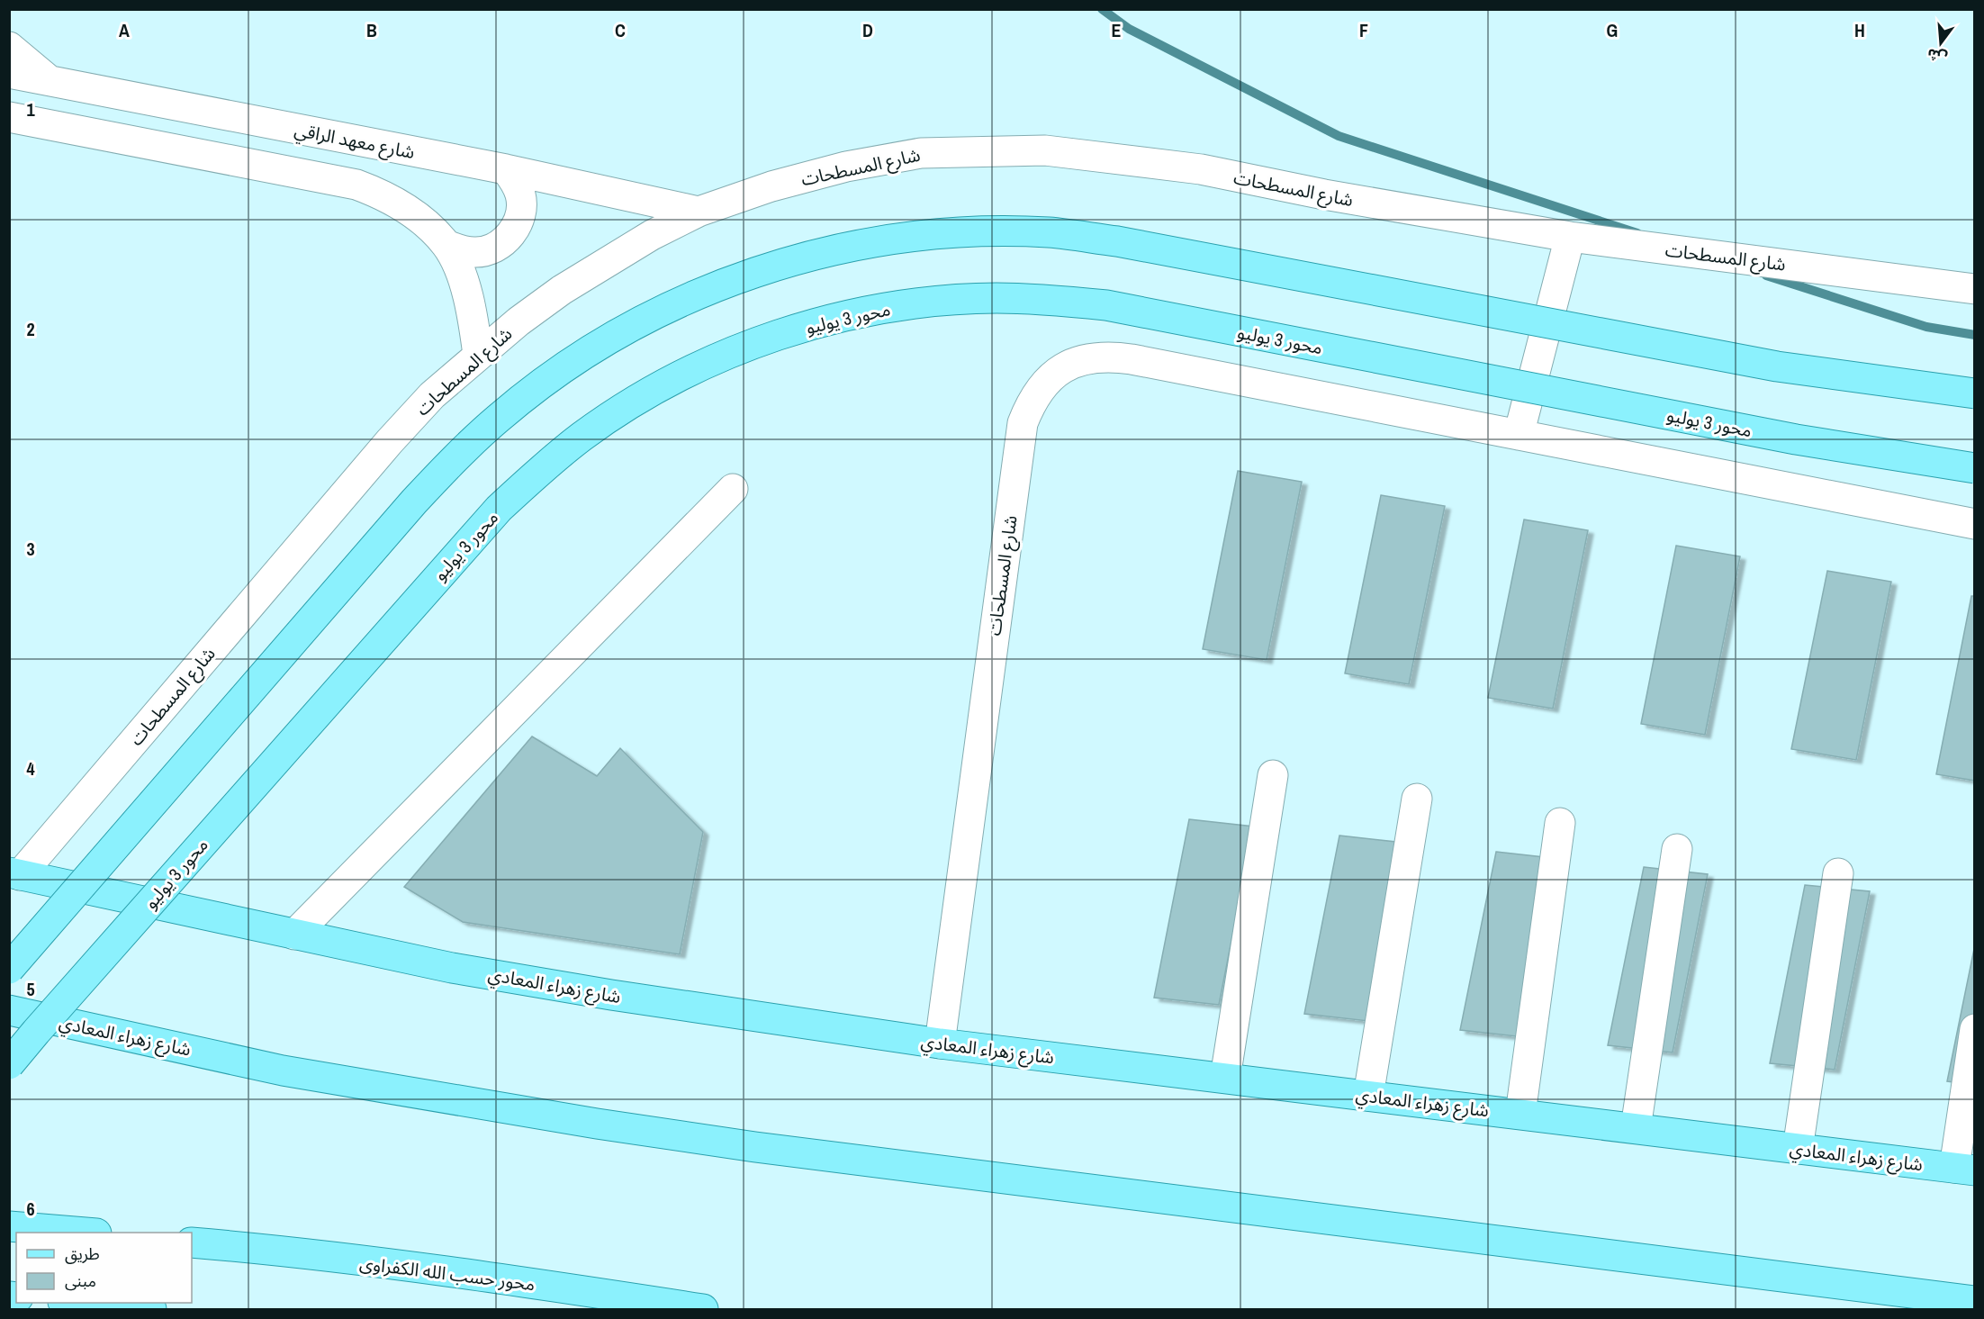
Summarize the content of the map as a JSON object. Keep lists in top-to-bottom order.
{
  "streets": {
    "main road": ["محور 3 يوليو", "شارع زهراء المعادي", "محور حسب الله الكفراوى"],
    "street": ["شارع معهد الراقي", "شارع المسطحات"]
  },
  "crossings": [
    ["شارع معهد الراقي", "شارع المسطحات"],
    ["شارع المسطحات", "شارع زهراء المعادي"]
  ],
  "legend": ["طريق", "مبنى"],
  "north": "bottom",
  "grid": {
    "columns": [
      "A",
      "B",
      "C",
      "D",
      "E",
      "F",
      "G",
      "H"
    ],
    "rows": [
      "1",
      "2",
      "3",
      "4",
      "5",
      "6"
    ]
  }
}
